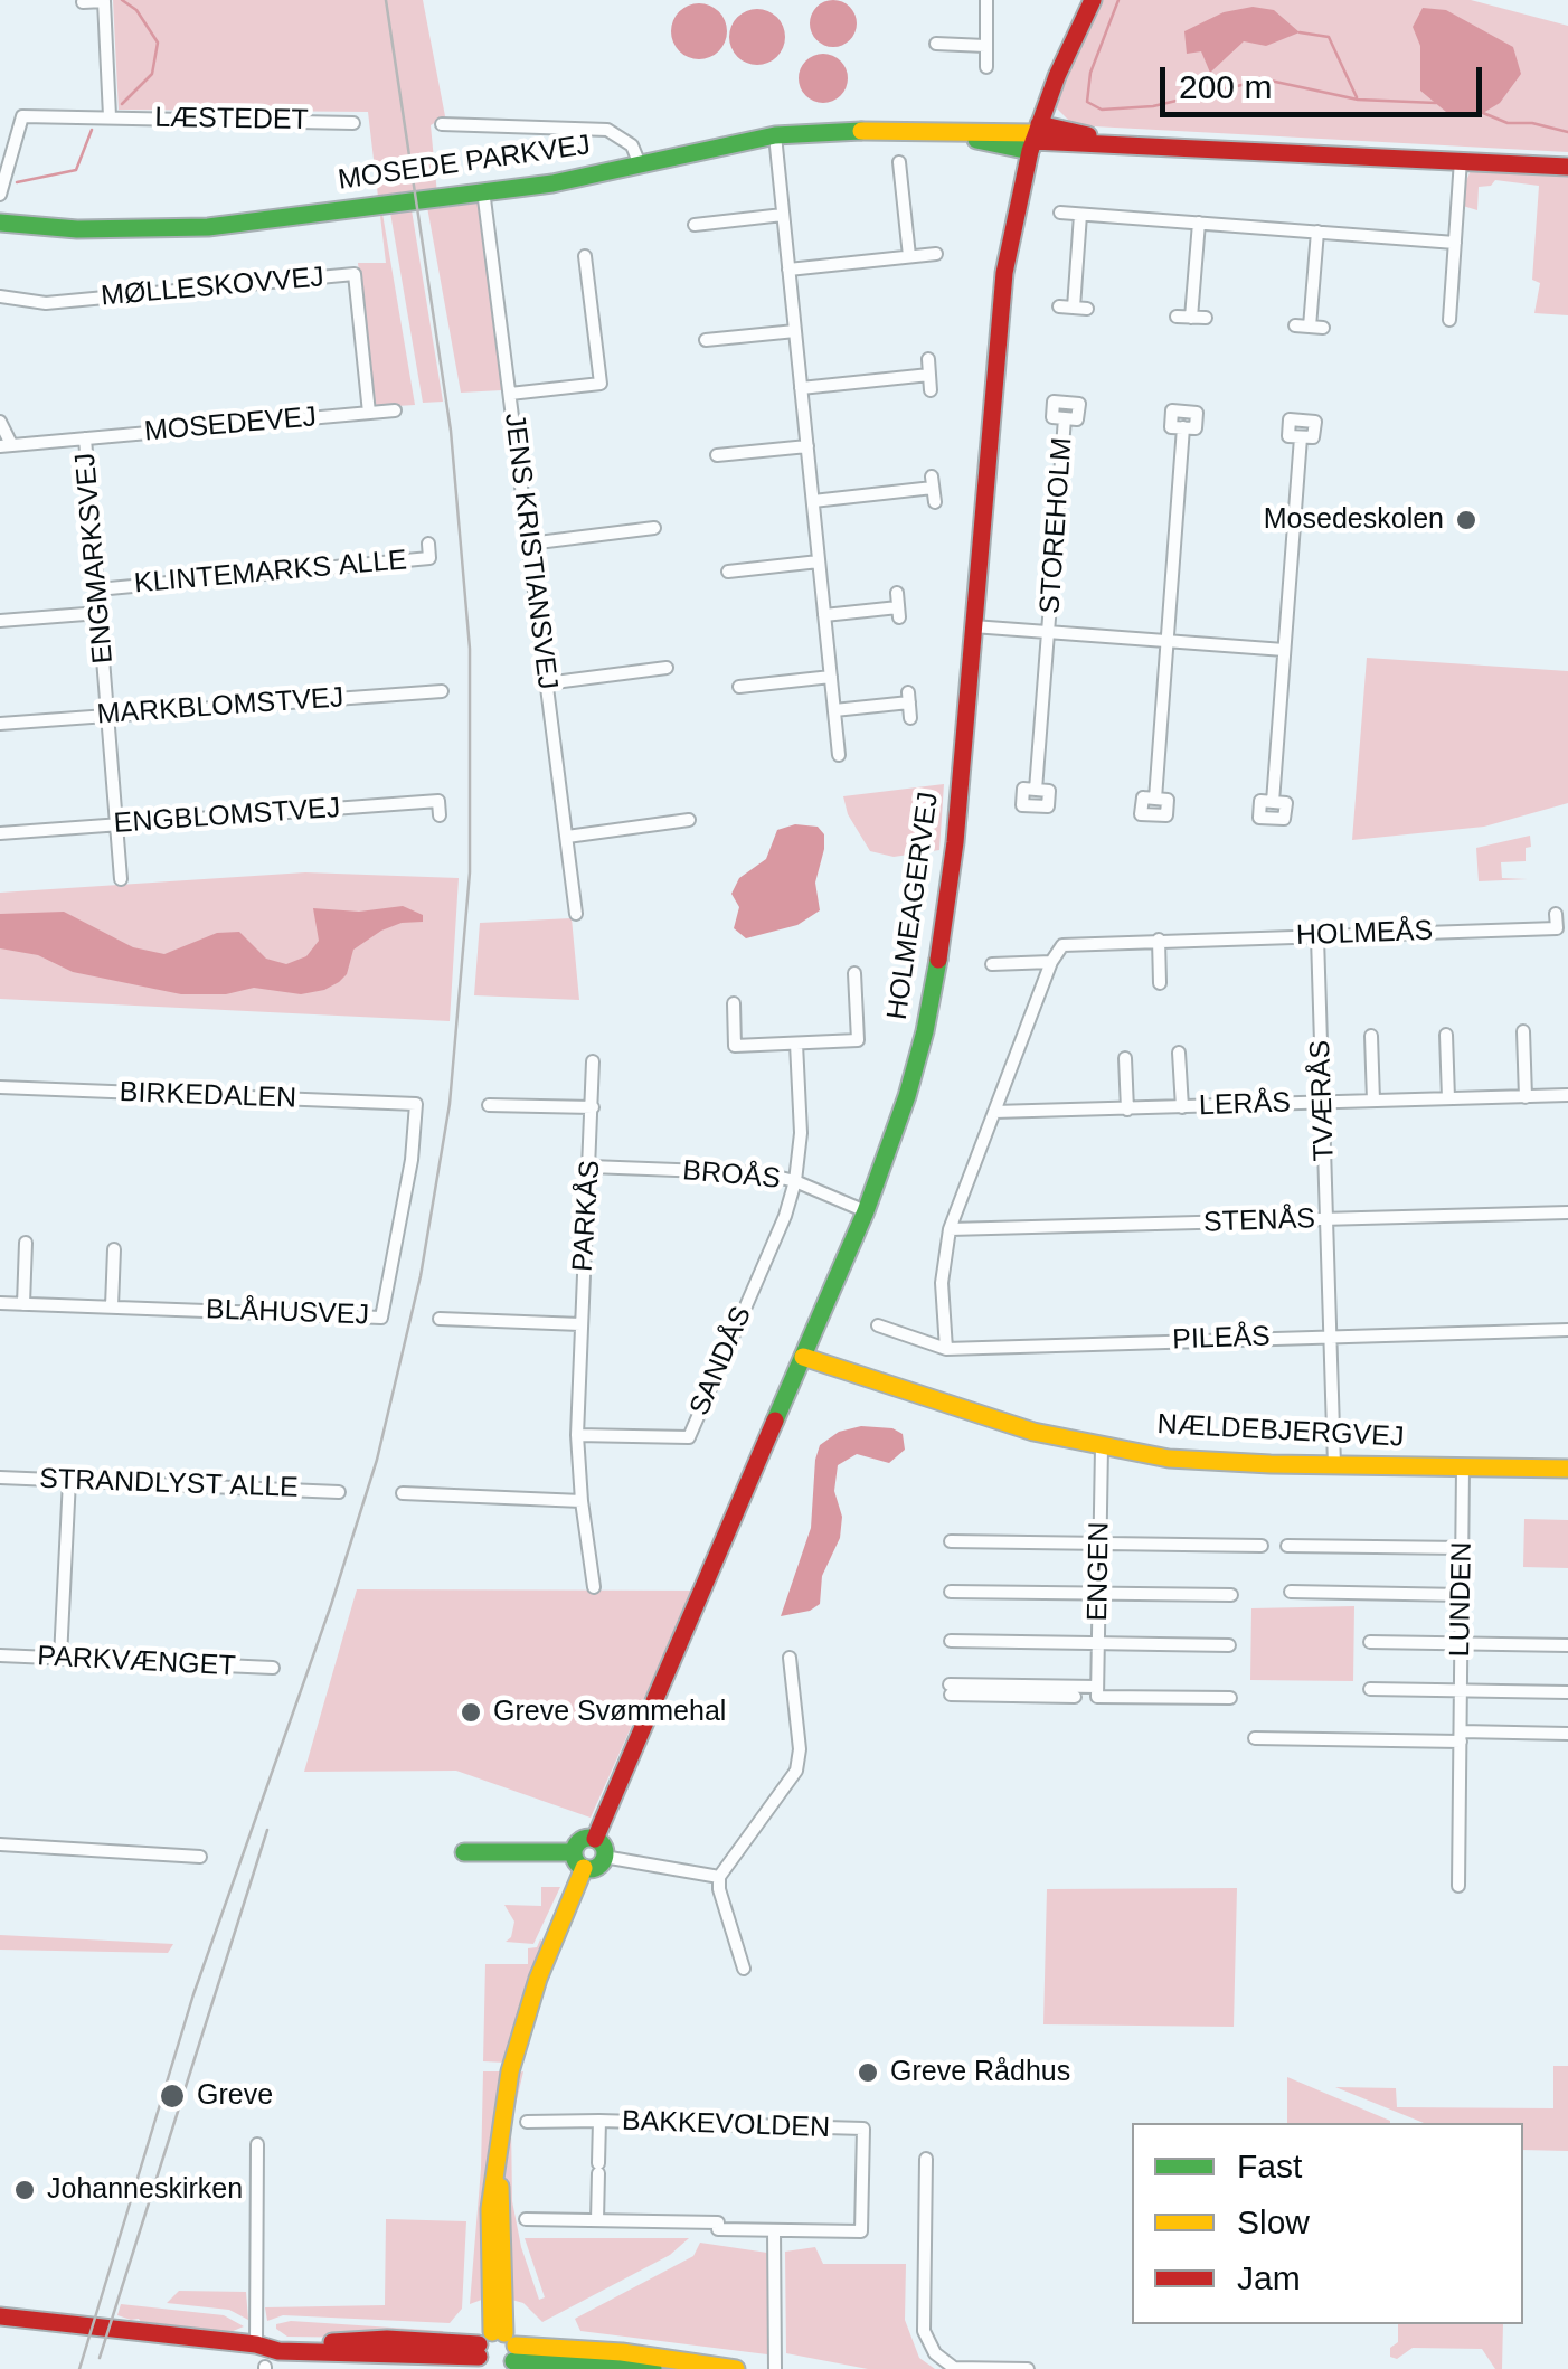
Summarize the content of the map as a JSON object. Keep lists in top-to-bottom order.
{
  "streets": {
    "street": [
      "LÆSTEDET",
      "MOSEDE PARKVEJ",
      "MØLLESKOVVEJ",
      "MOSEDEVEJ",
      "STOREHOLM",
      "JENS KRISTIANSVEJ",
      "ENGMARKSVEJ",
      "KLINTEMARKS ALLE",
      "MARKBLOMSTVEJ",
      "ENGBLOMSTVEJ",
      "HOLMEAGERVEJ",
      "HOLMEÅS",
      "BIRKEDALEN",
      "TVÆRÅS",
      "LERÅS",
      "BROÅS",
      "PARKÅS",
      "STENÅS",
      "BLÅHUSVEJ",
      "PILEÅS",
      "SANDÅS",
      "NÆLDEBJERGVEJ",
      "STRANDLYST ALLE",
      "ENGEN",
      "LUNDEN",
      "PARKVÆNGET",
      "BAKKEVOLDEN"
    ]
  },
  "crossings": [
    ["MOSEDE PARKVEJ", "JENS KRISTIANSVEJ"],
    ["MOSEDE PARKVEJ", "HOLMEAGERVEJ"],
    ["MØLLESKOVVEJ", "MOSEDEVEJ"],
    ["MOSEDEVEJ", "ENGMARKSVEJ"],
    ["STOREHOLM", "HOLMEAGERVEJ"],
    ["ENGMARKSVEJ", "KLINTEMARKS ALLE"],
    ["ENGMARKSVEJ", "MARKBLOMSTVEJ"],
    ["ENGMARKSVEJ", "ENGBLOMSTVEJ"],
    ["HOLMEAGERVEJ", "BROÅS"],
    ["HOLMEAGERVEJ", "NÆLDEBJERGVEJ"],
    ["HOLMEÅS", "TVÆRÅS"],
    ["BIRKEDALEN", "BLÅHUSVEJ"],
    ["TVÆRÅS", "LERÅS"],
    ["TVÆRÅS", "STENÅS"],
    ["TVÆRÅS", "PILEÅS"],
    ["TVÆRÅS", "NÆLDEBJERGVEJ"],
    ["BROÅS", "PARKÅS"],
    ["BROÅS", "SANDÅS"],
    ["PARKÅS", "SANDÅS"],
    ["NÆLDEBJERGVEJ", "ENGEN"],
    ["NÆLDEBJERGVEJ", "LUNDEN"]
  ],
  "places": [
    "Mosedeskolen",
    "Greve Svømmehal",
    "Greve Rådhus",
    "Greve",
    "Johanneskirken"
  ],
  "legend": ["Fast", "Slow", "Jam"],
  "scale_bar": "200 m"
}
